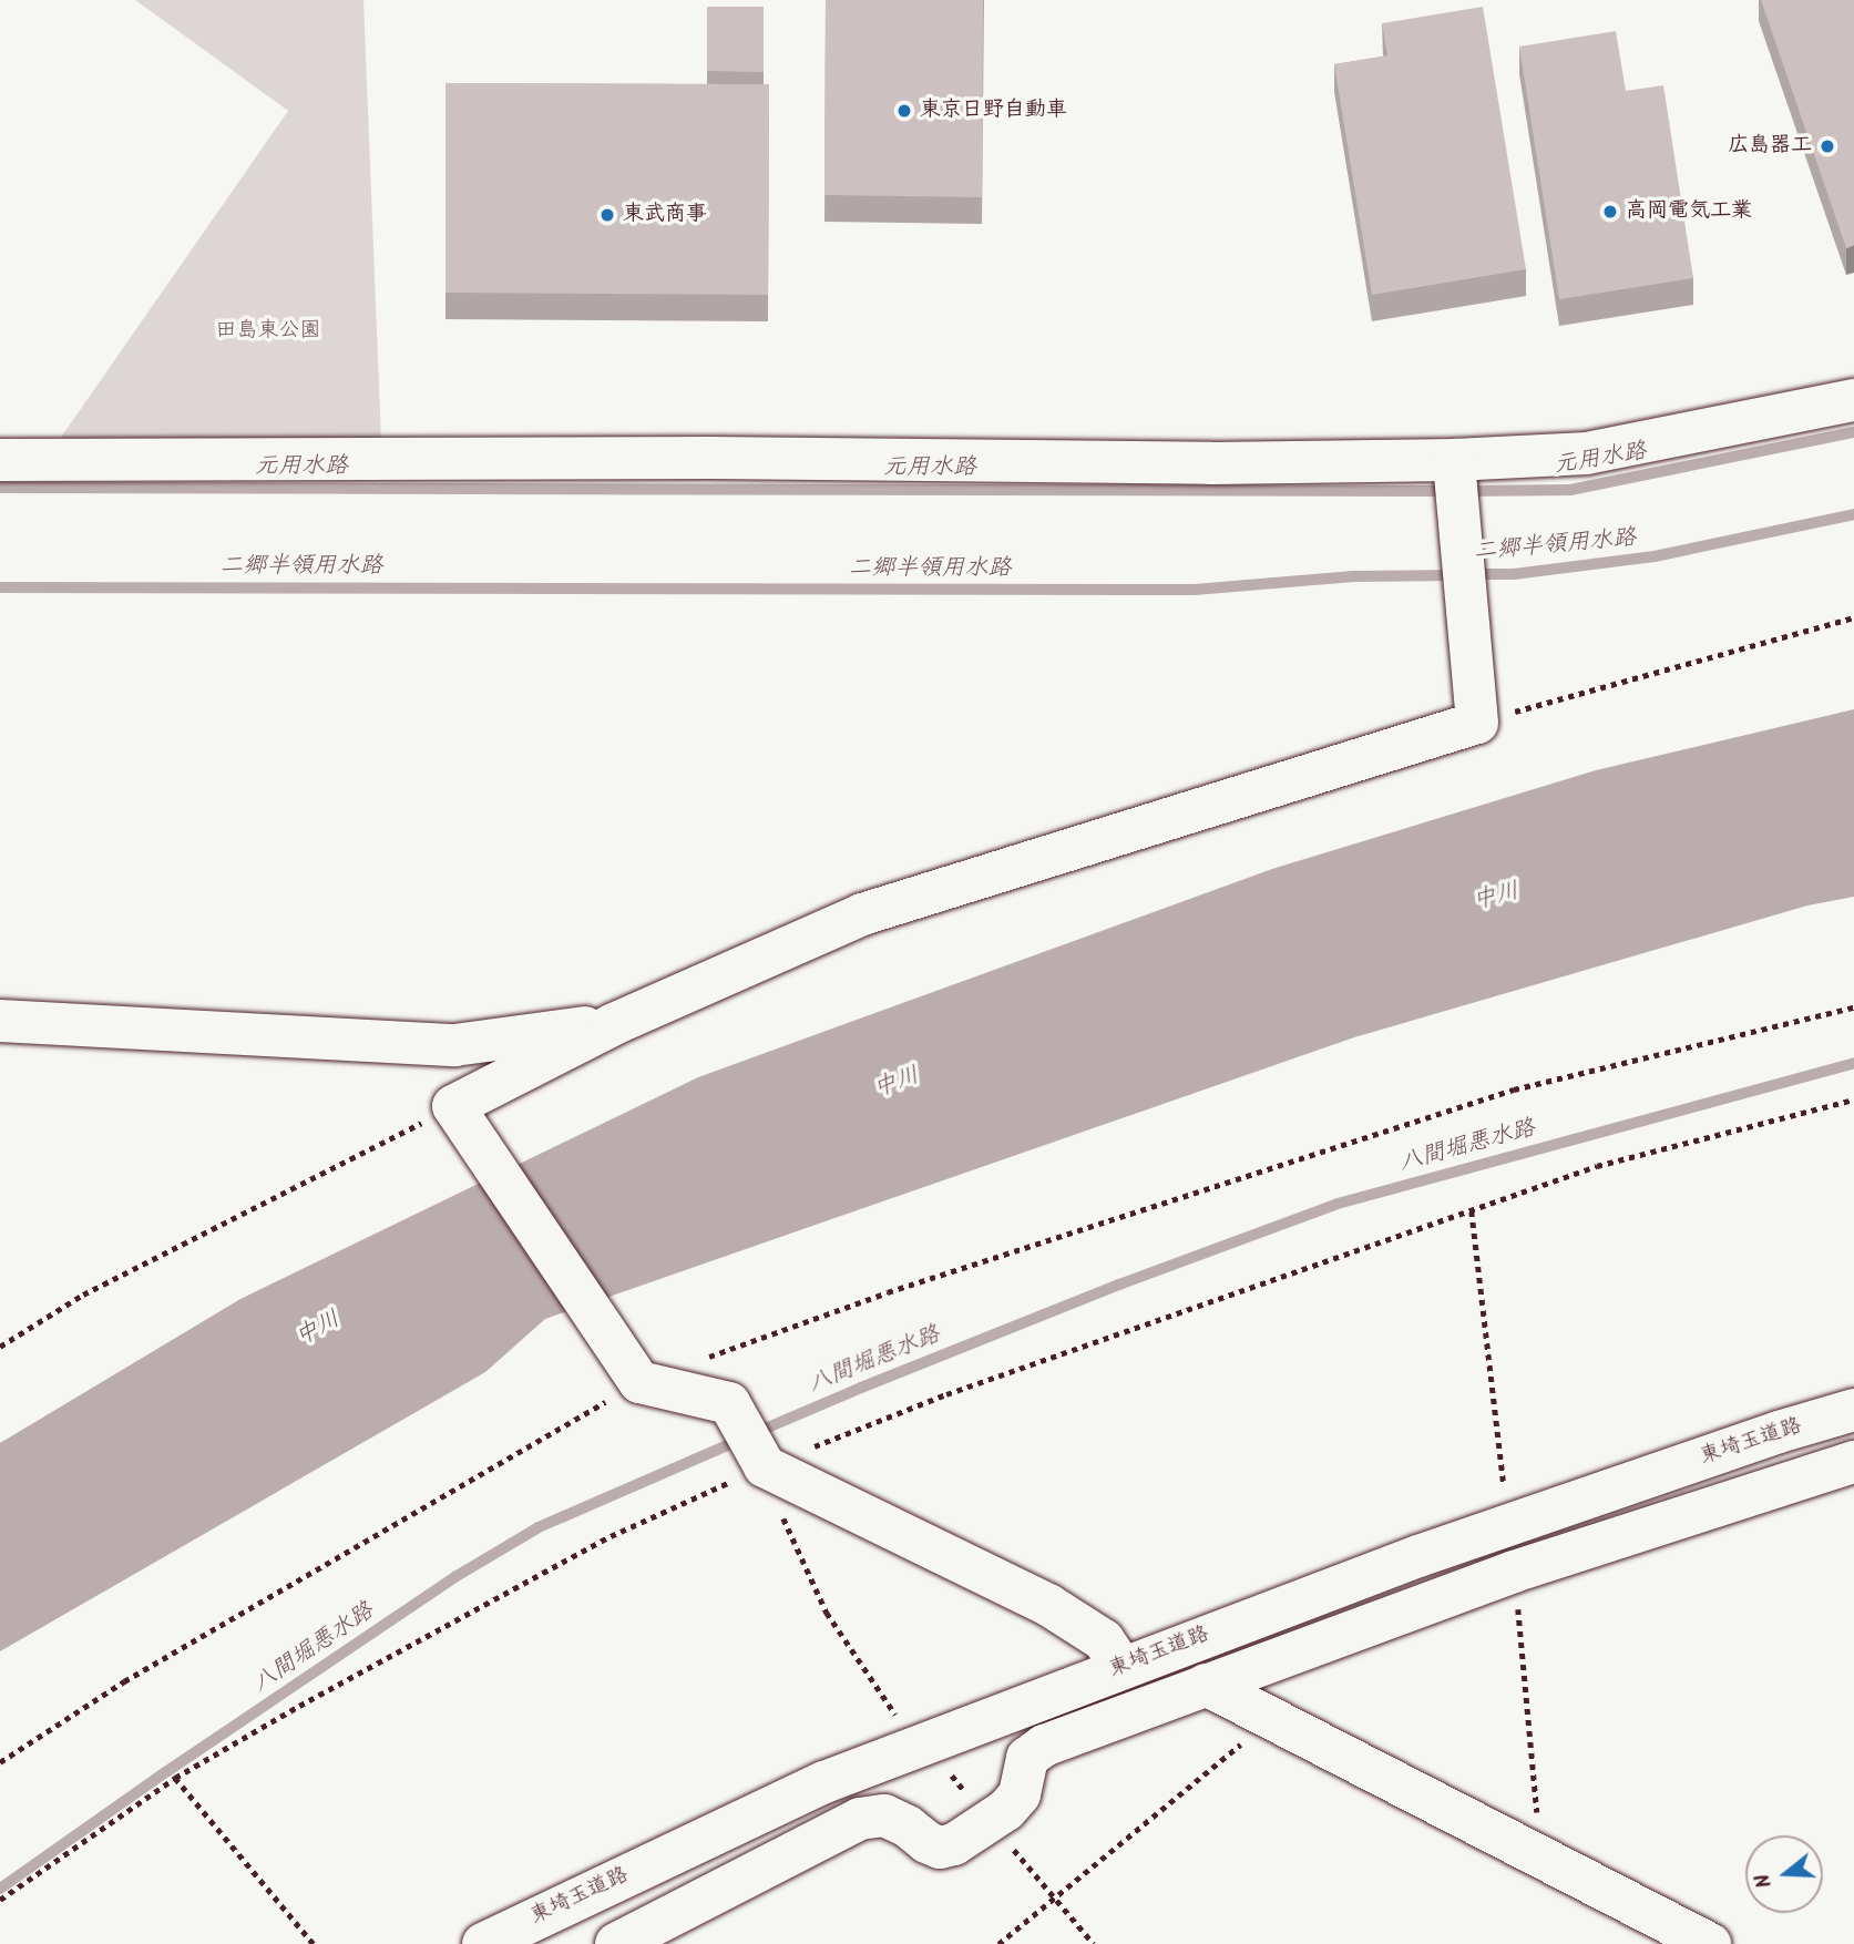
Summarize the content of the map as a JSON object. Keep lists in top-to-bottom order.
{
  "streets": {
    "main road": ["東埼玉道路"]
  },
  "water": [
    "元用水路",
    "二郷半領用水路",
    "中川",
    "八間堀悪水路"
  ],
  "parks": ["田島東公園"],
  "places": [
    "東京日野自動車",
    "広島器工",
    "高岡電気工業",
    "東武商事"
  ],
  "north": "left"
}
